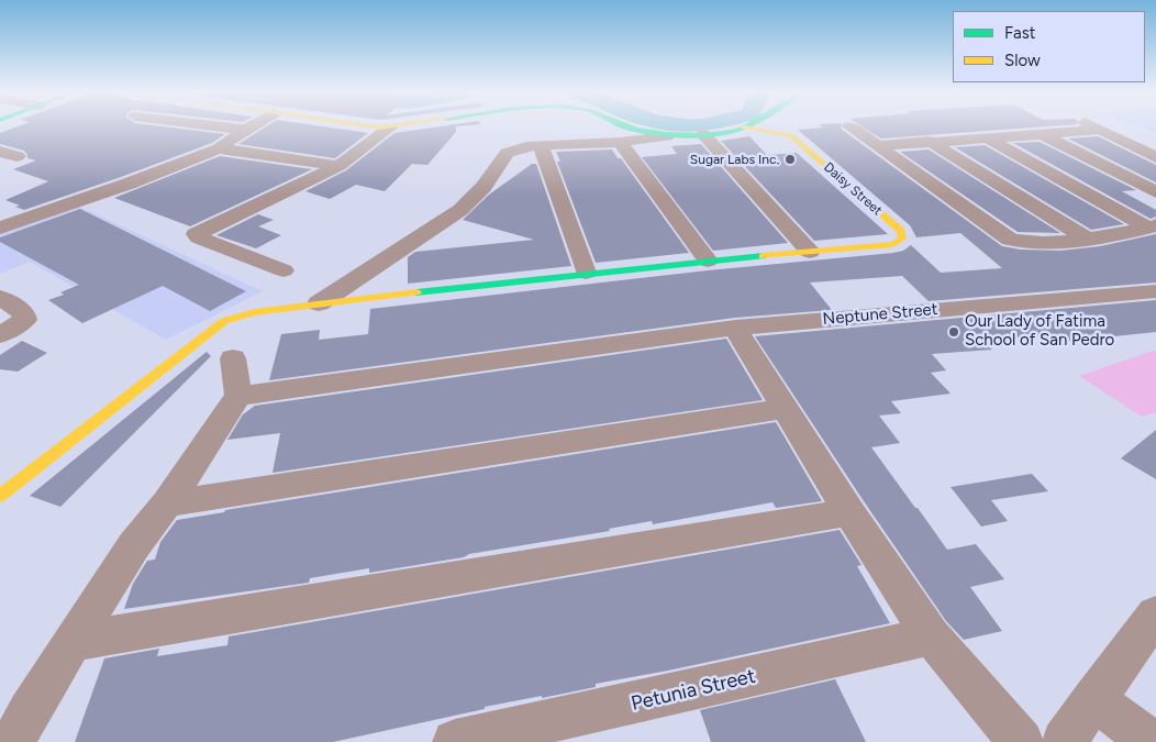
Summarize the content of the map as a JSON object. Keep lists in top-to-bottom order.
{
  "streets": {
    "street": ["Daisy Street", "Neptune Street", "Petunia Street"]
  },
  "places": ["Sugar Labs Inc.", "Our Lady of Fatima School of San Pedro"],
  "legend": ["Fast", "Slow"]
}
